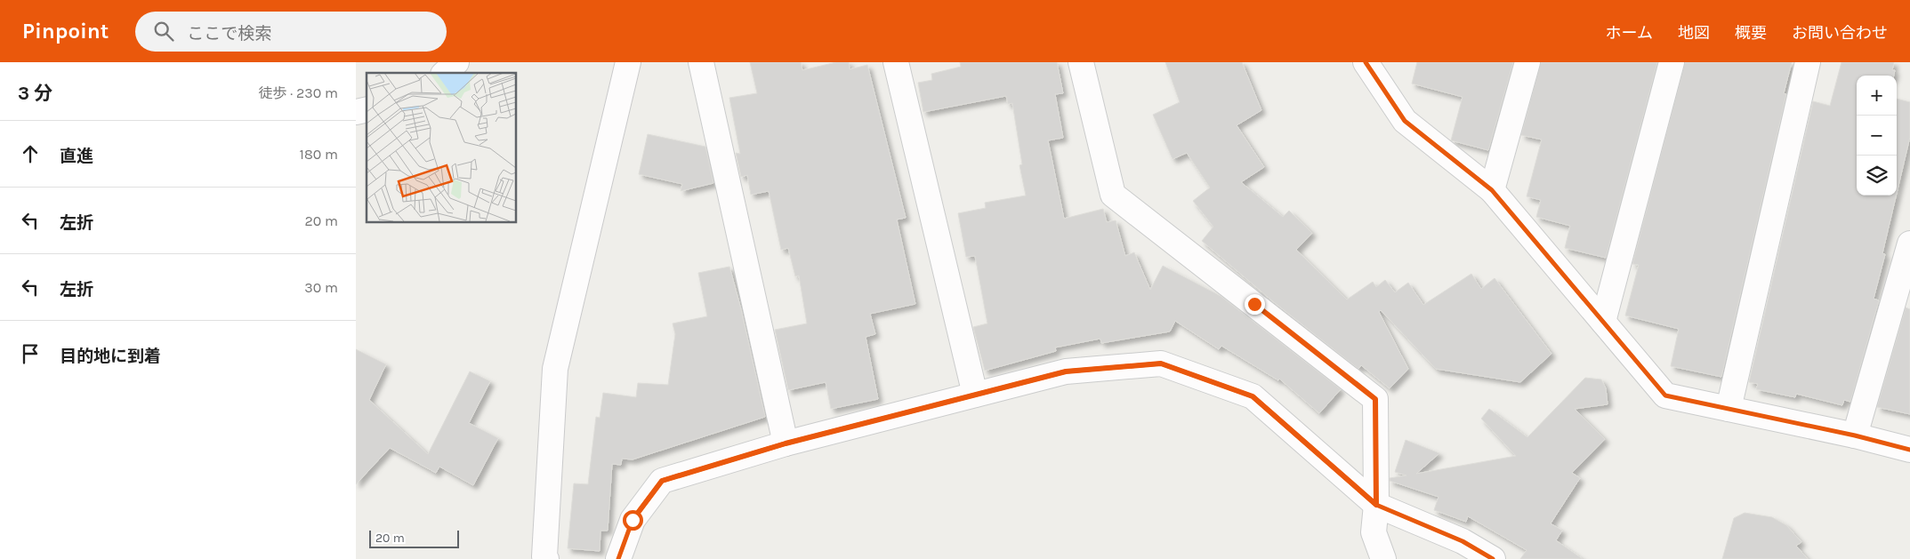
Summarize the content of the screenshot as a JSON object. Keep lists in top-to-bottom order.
{
  "scale_bar": "20 m",
  "page": {
    "header": "Pinpoint",
    "search": "ここで検索",
    "nav": [
      "ホーム",
      "地図",
      "概要",
      "お問い合わせ"
    ],
    "heading": ["3 分", "徒歩 · 230 m"],
    "map_buttons": ["+", "−"],
    "list": [
      ["直進", "180 m"],
      ["左折", "20 m"],
      ["左折", "30 m"],
      "目的地に到着"
    ],
    "scale": "20 m"
  }
}
